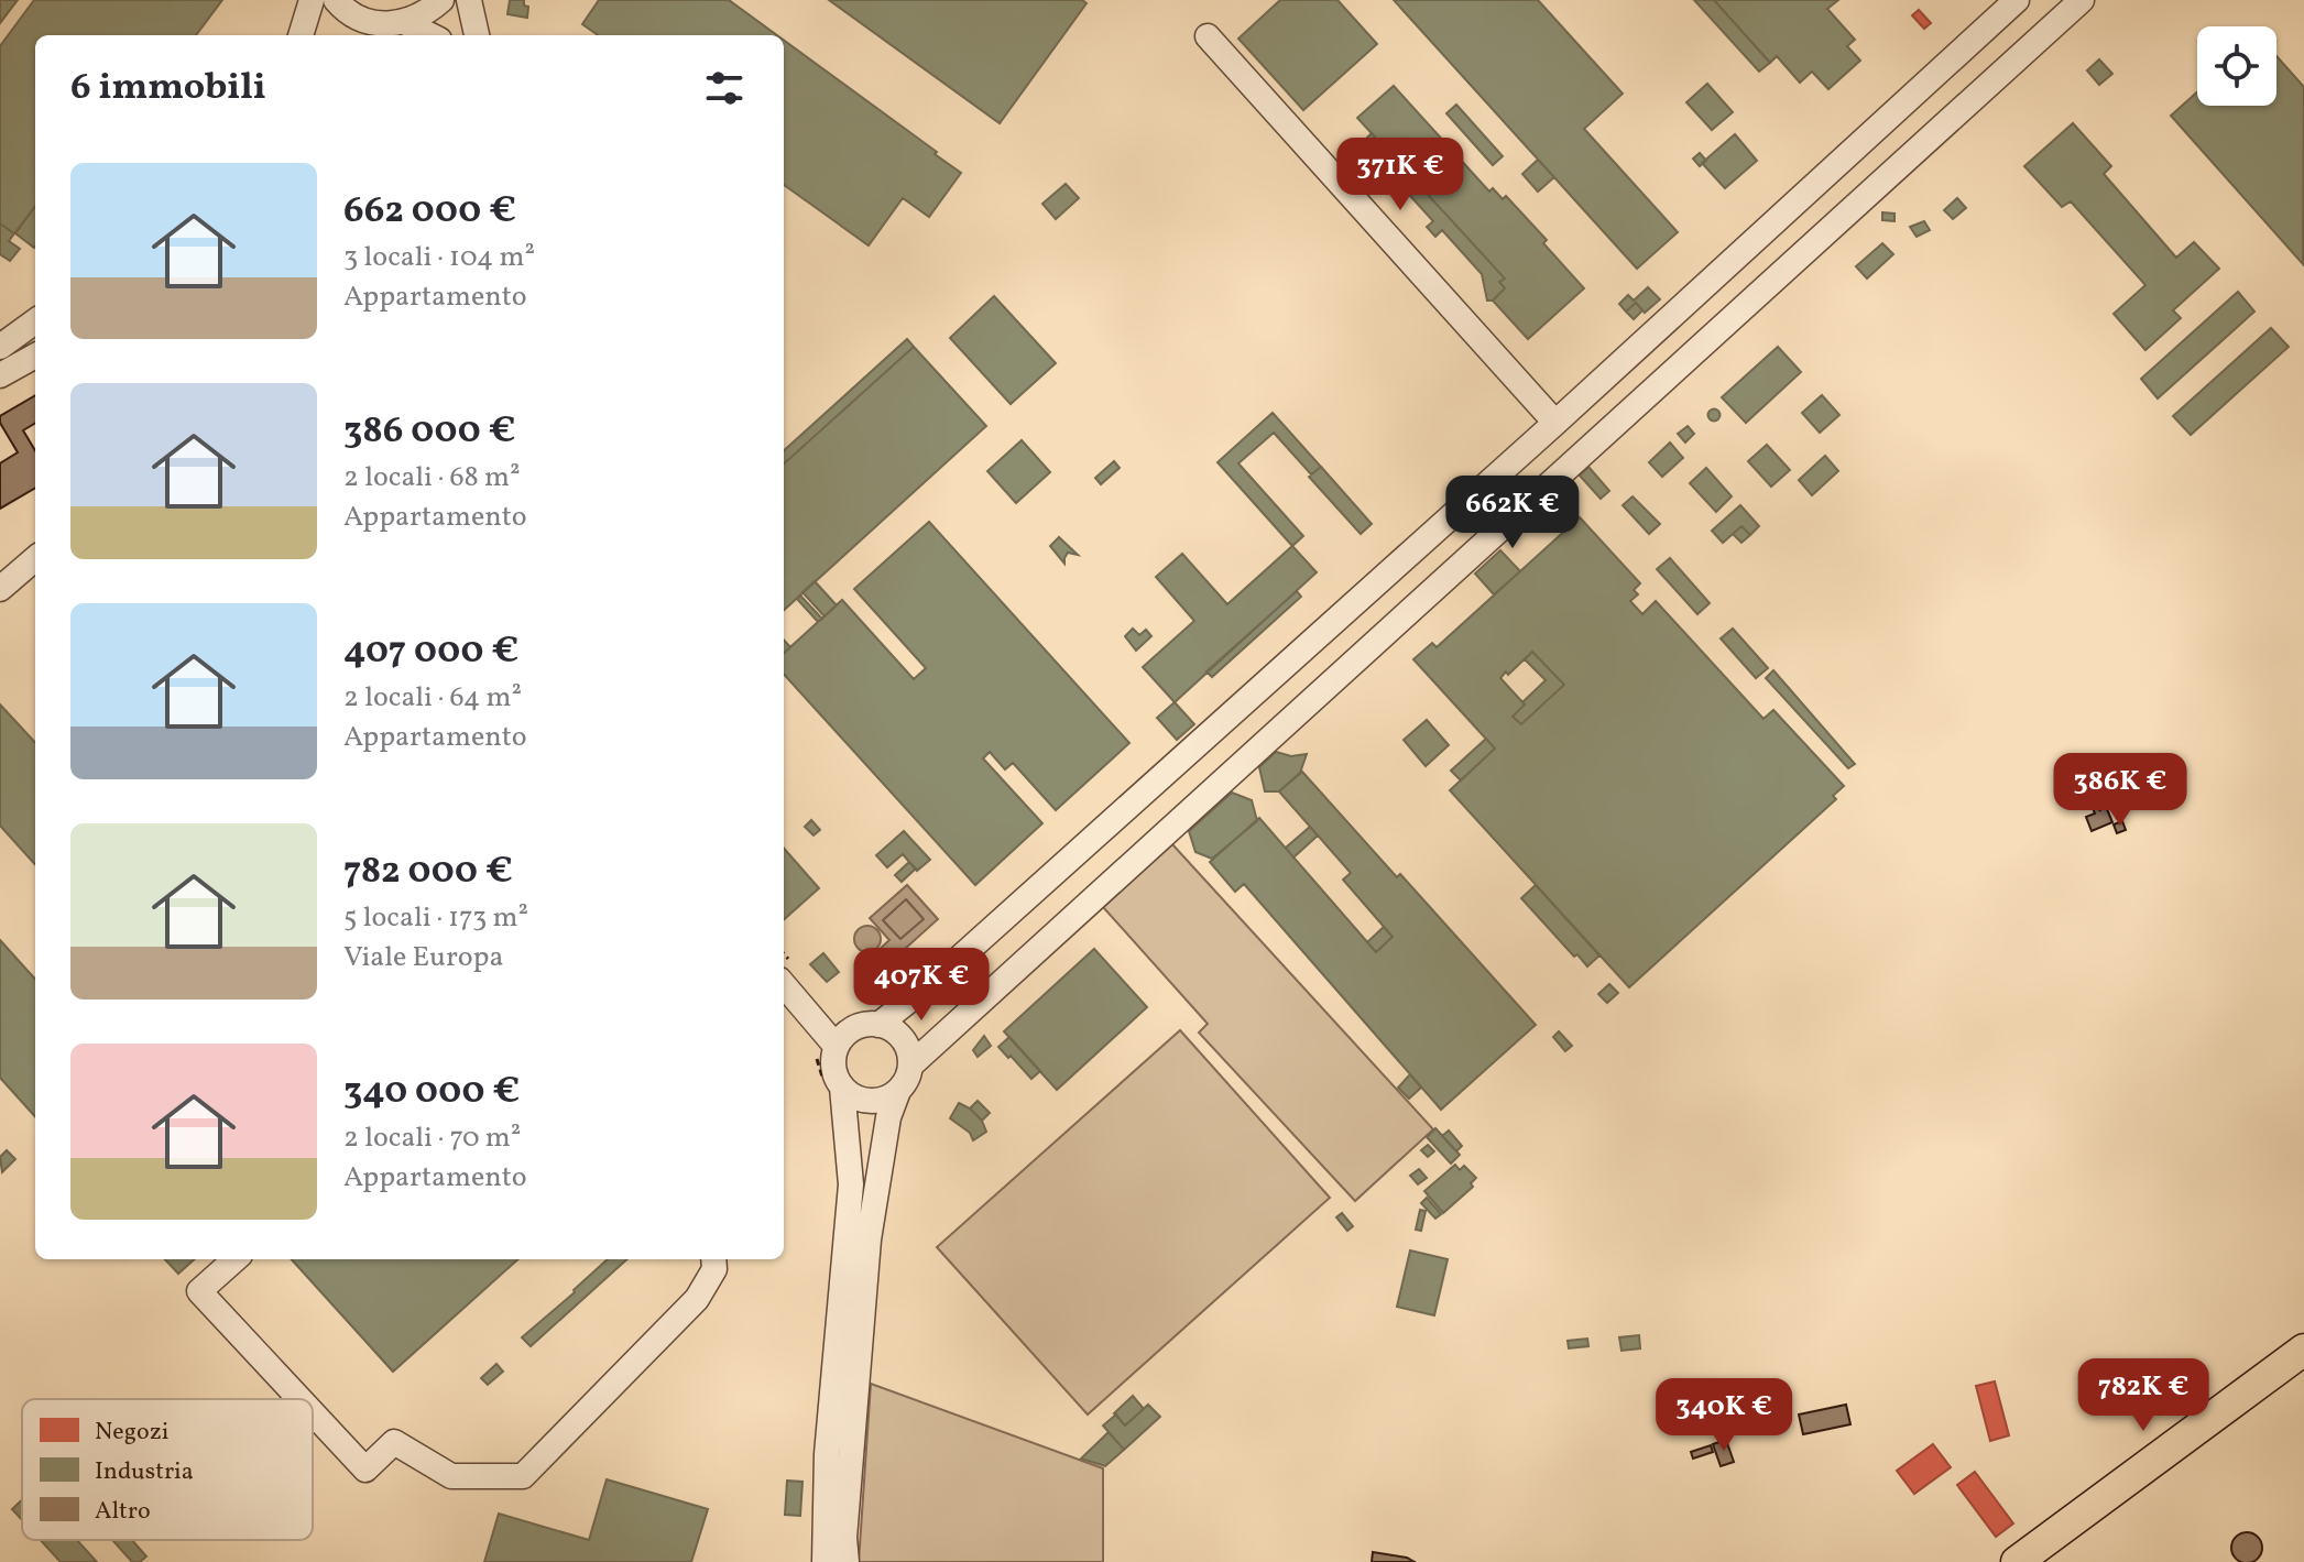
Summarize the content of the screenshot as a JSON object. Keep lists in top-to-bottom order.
{
  "legend": ["Negozi", "Industria", "Altro"],
  "page": {
    "heading": "6 immobili",
    "price": [
      "371K €",
      "662K €",
      "386K €",
      "407K €",
      "782K €",
      "340K €"
    ],
    "list": [
      {
        "name": "662 000 €",
        "note": "3 locali · 104 m² · Appartamento"
      },
      {
        "name": "386 000 €",
        "note": "2 locali · 68 m² · Appartamento"
      },
      {
        "name": "407 000 €",
        "note": "2 locali · 64 m² · Appartamento"
      },
      {
        "name": "782 000 €",
        "note": "5 locali · 173 m² · Viale Europa"
      },
      {
        "name": "340 000 €",
        "note": "2 locali · 70 m² · Appartamento"
      }
    ]
  }
}
